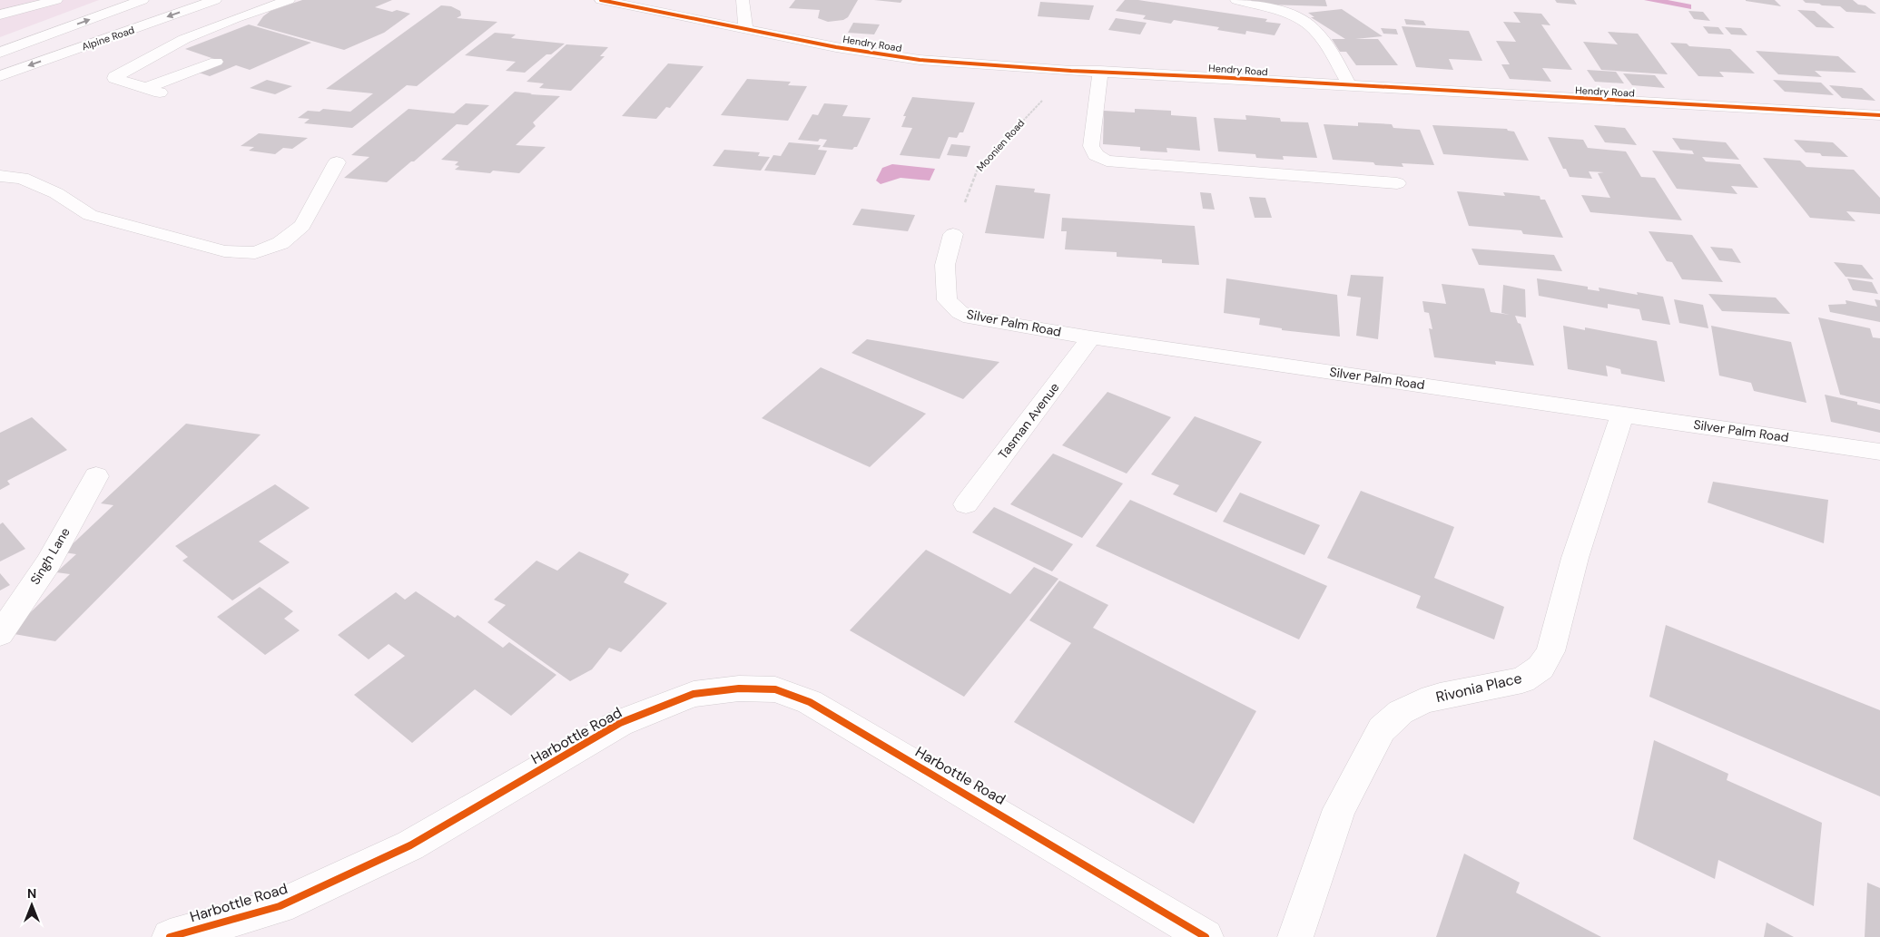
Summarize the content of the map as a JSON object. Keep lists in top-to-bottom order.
{
  "streets": {
    "street": [
      "Alpine Road",
      "Hendry Road",
      "Silver Palm Road",
      "Tasman Avenue",
      "Singh Lane",
      "Rivonia Place",
      "Harbottle Road"
    ],
    "path": ["Moonien Road"]
  },
  "crossings": [
    ["Hendry Road", "Moonien Road"],
    ["Moonien Road", "Silver Palm Road"],
    ["Silver Palm Road", "Tasman Avenue"],
    ["Silver Palm Road", "Rivonia Place"]
  ],
  "north": "top"
}
